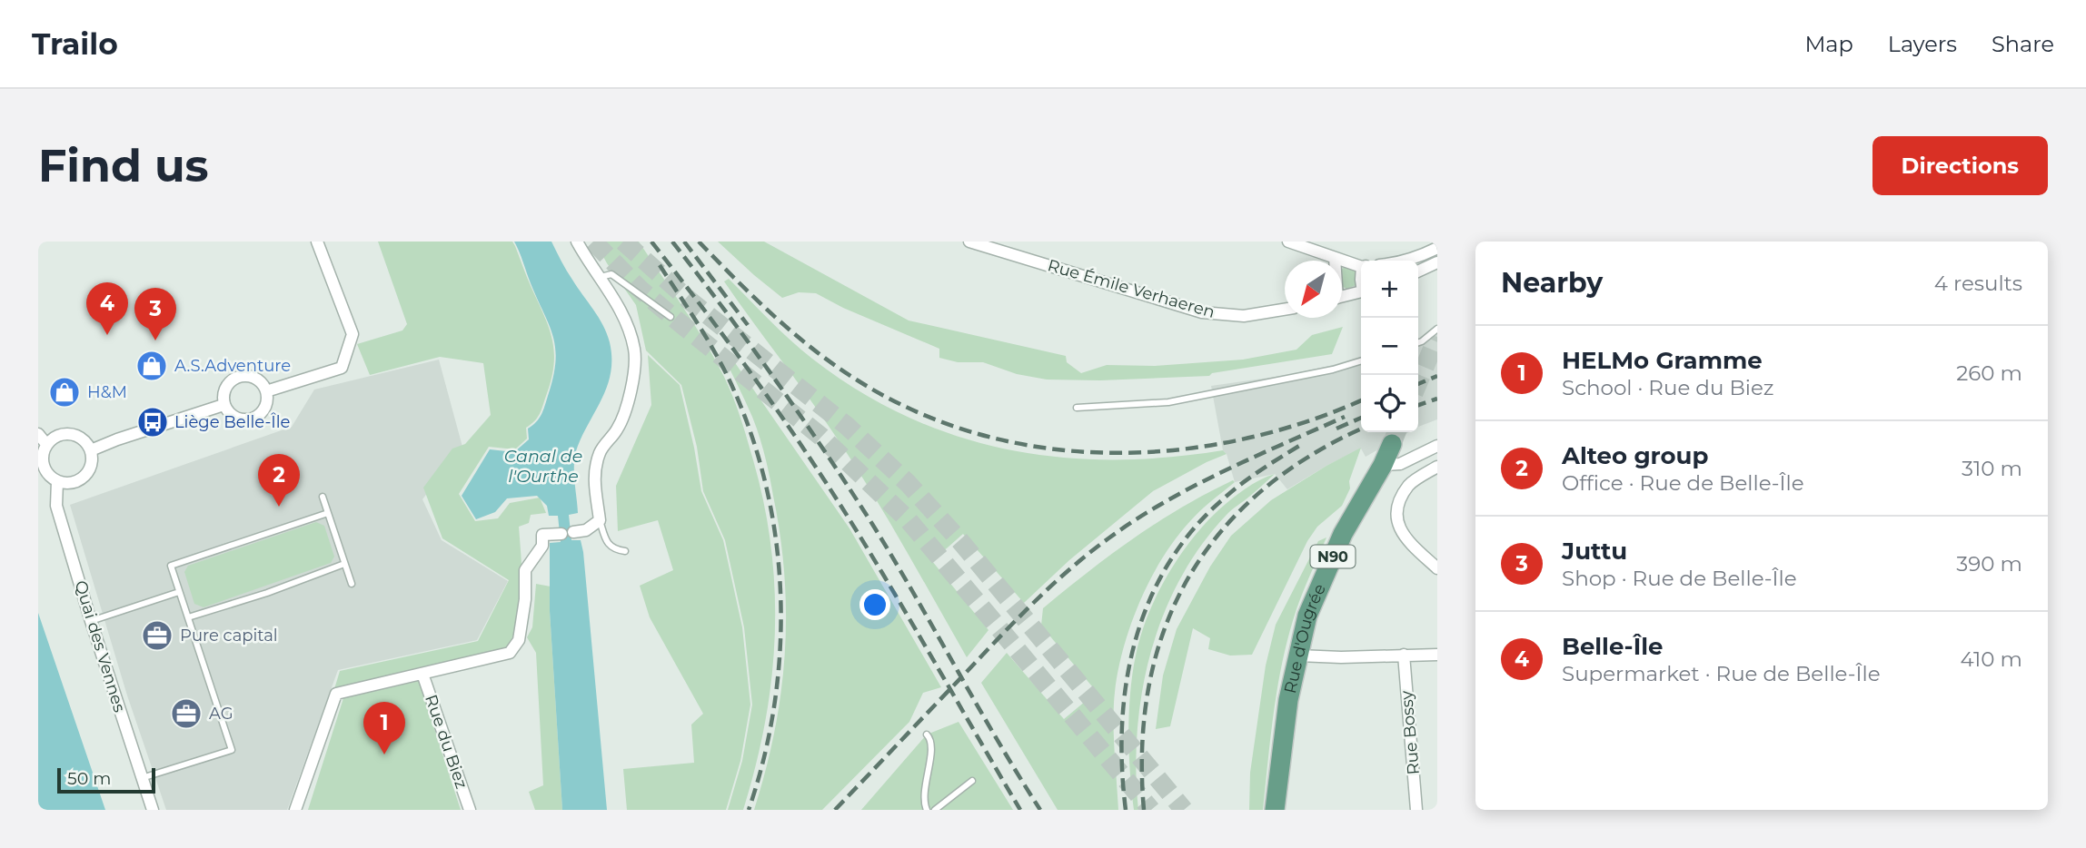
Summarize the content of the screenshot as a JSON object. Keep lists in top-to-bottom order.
{
  "streets": {
    "main road": ["N90", "Rue d'Ougrée"],
    "street": [
      "Rue Émile Verhaeren",
      "Quai des Vennes",
      "Rue Bossy",
      "Rue du Biez"
    ]
  },
  "water": ["Canal de l'Ourthe"],
  "places": {
    "shop": ["A.S.Adventure", "H&M"],
    "bus stop": ["Liège Belle-Île"],
    "office": ["Pure capital", "AG"]
  },
  "scale_bar": "50 m",
  "north": "bottom left",
  "page": {
    "header": "Trailo",
    "nav": ["Map", "Layers", "Share"],
    "buttons": "Directions",
    "title": "Find us",
    "heading": ["Nearby", "4 results"],
    "map_buttons": ["+", "−"],
    "pins": [
      "4",
      "3",
      "2",
      "1"
    ],
    "list": [
      {
        "mark": "1",
        "name": "HELMo Gramme",
        "note": "School · Rue du Biez",
        "value": "260 m"
      },
      {
        "mark": "2",
        "name": "Alteo group",
        "note": "Office · Rue de Belle-Île",
        "value": "310 m"
      },
      {
        "mark": "3",
        "name": "Juttu",
        "note": "Shop · Rue de Belle-Île",
        "value": "390 m"
      },
      {
        "mark": "4",
        "name": "Belle-Île",
        "note": "Supermarket · Rue de Belle-Île",
        "value": "410 m"
      }
    ],
    "scale": "50 m"
  }
}
